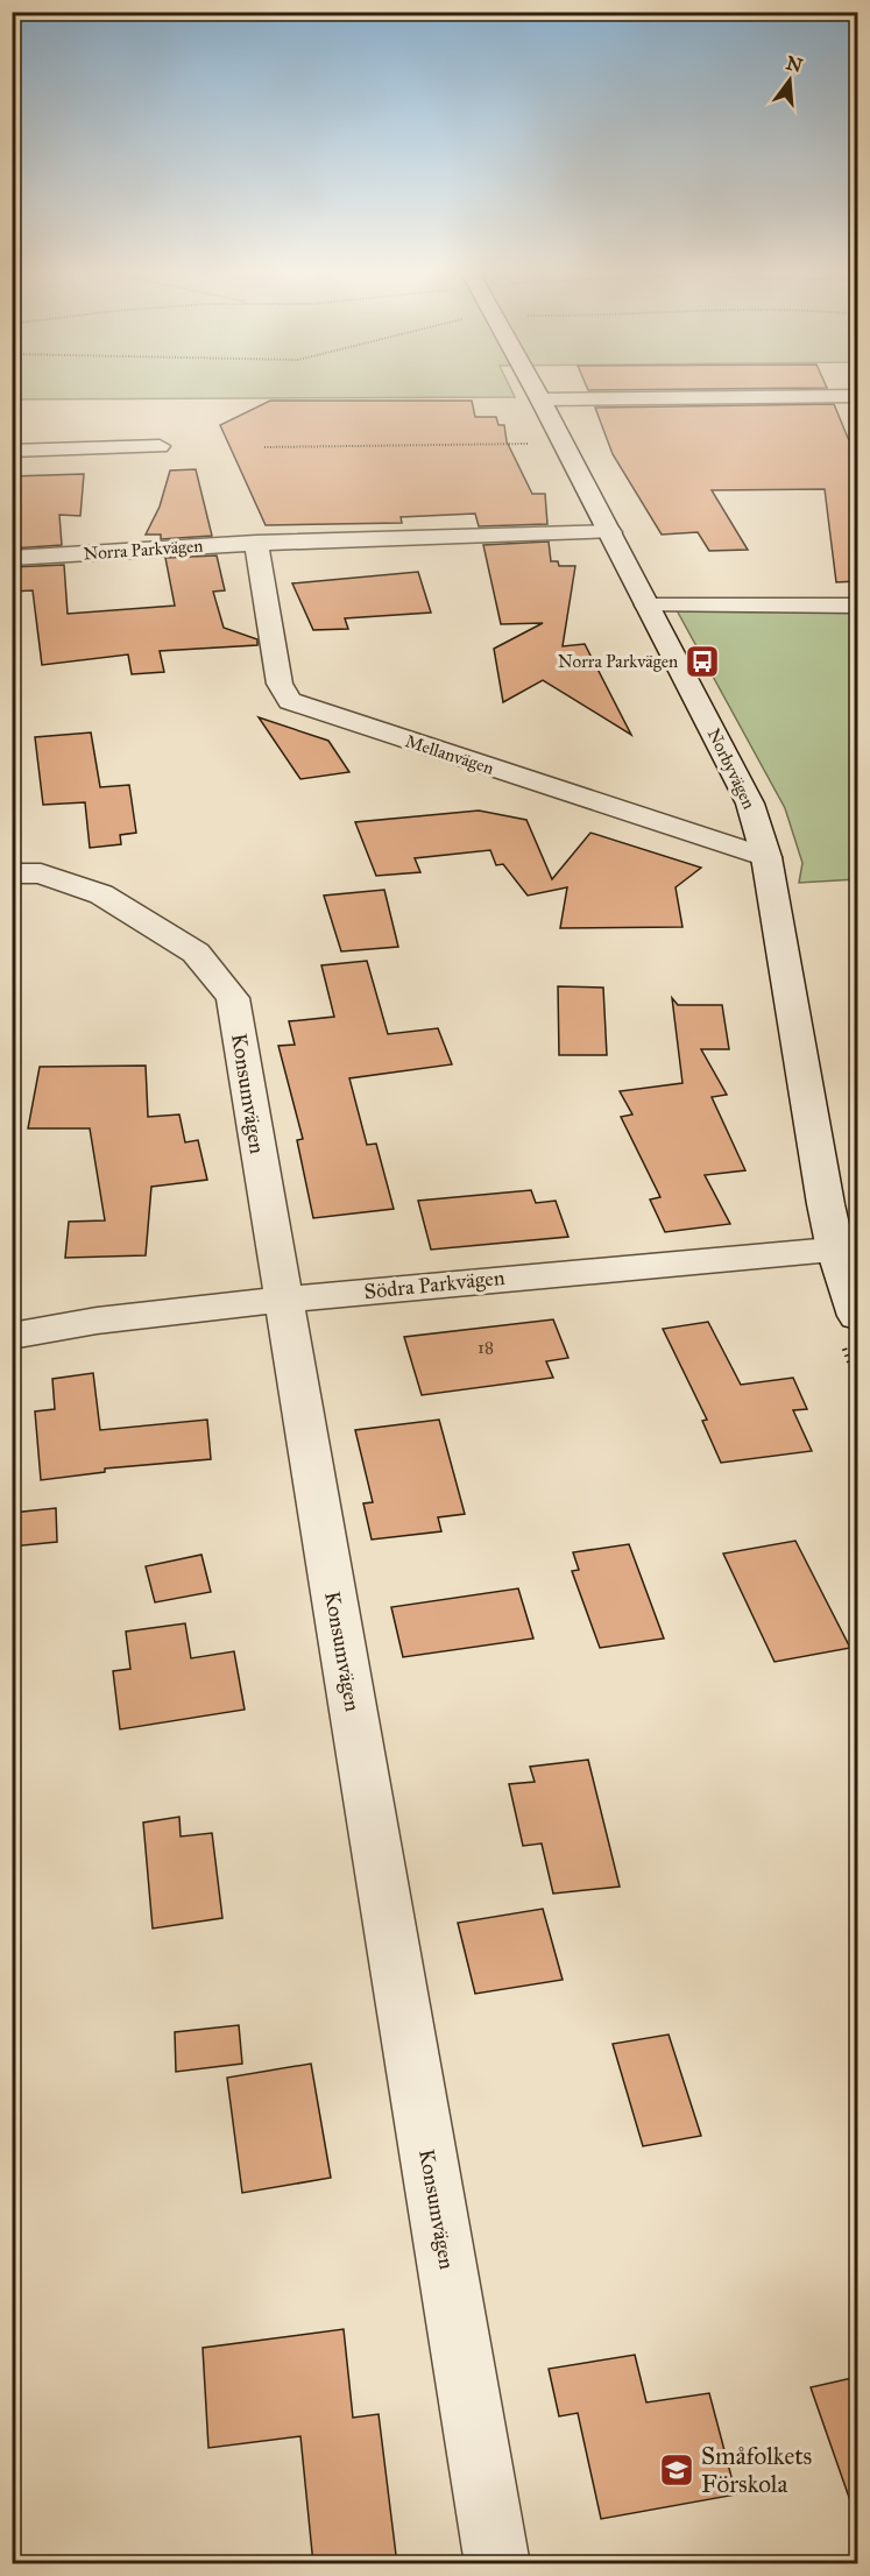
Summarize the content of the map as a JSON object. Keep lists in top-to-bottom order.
{
  "streets": {
    "street": [
      "Norra Parkvägen",
      "Mellanvägen",
      "Norbyvägen",
      "Konsumvägen",
      "Södra Parkvägen"
    ]
  },
  "crossings": [
    ["Norra Parkvägen", "Mellanvägen"],
    ["Norra Parkvägen", "Norbyvägen"],
    ["Mellanvägen", "Norbyvägen"],
    ["Norbyvägen", "Södra Parkvägen"],
    ["Konsumvägen", "Södra Parkvägen"]
  ],
  "places": {
    "bus stop": ["Norra Parkvägen"],
    "school or university": ["Småfolkets Förskola"]
  },
  "house_numbers": ["18"],
  "north": "top"
}
